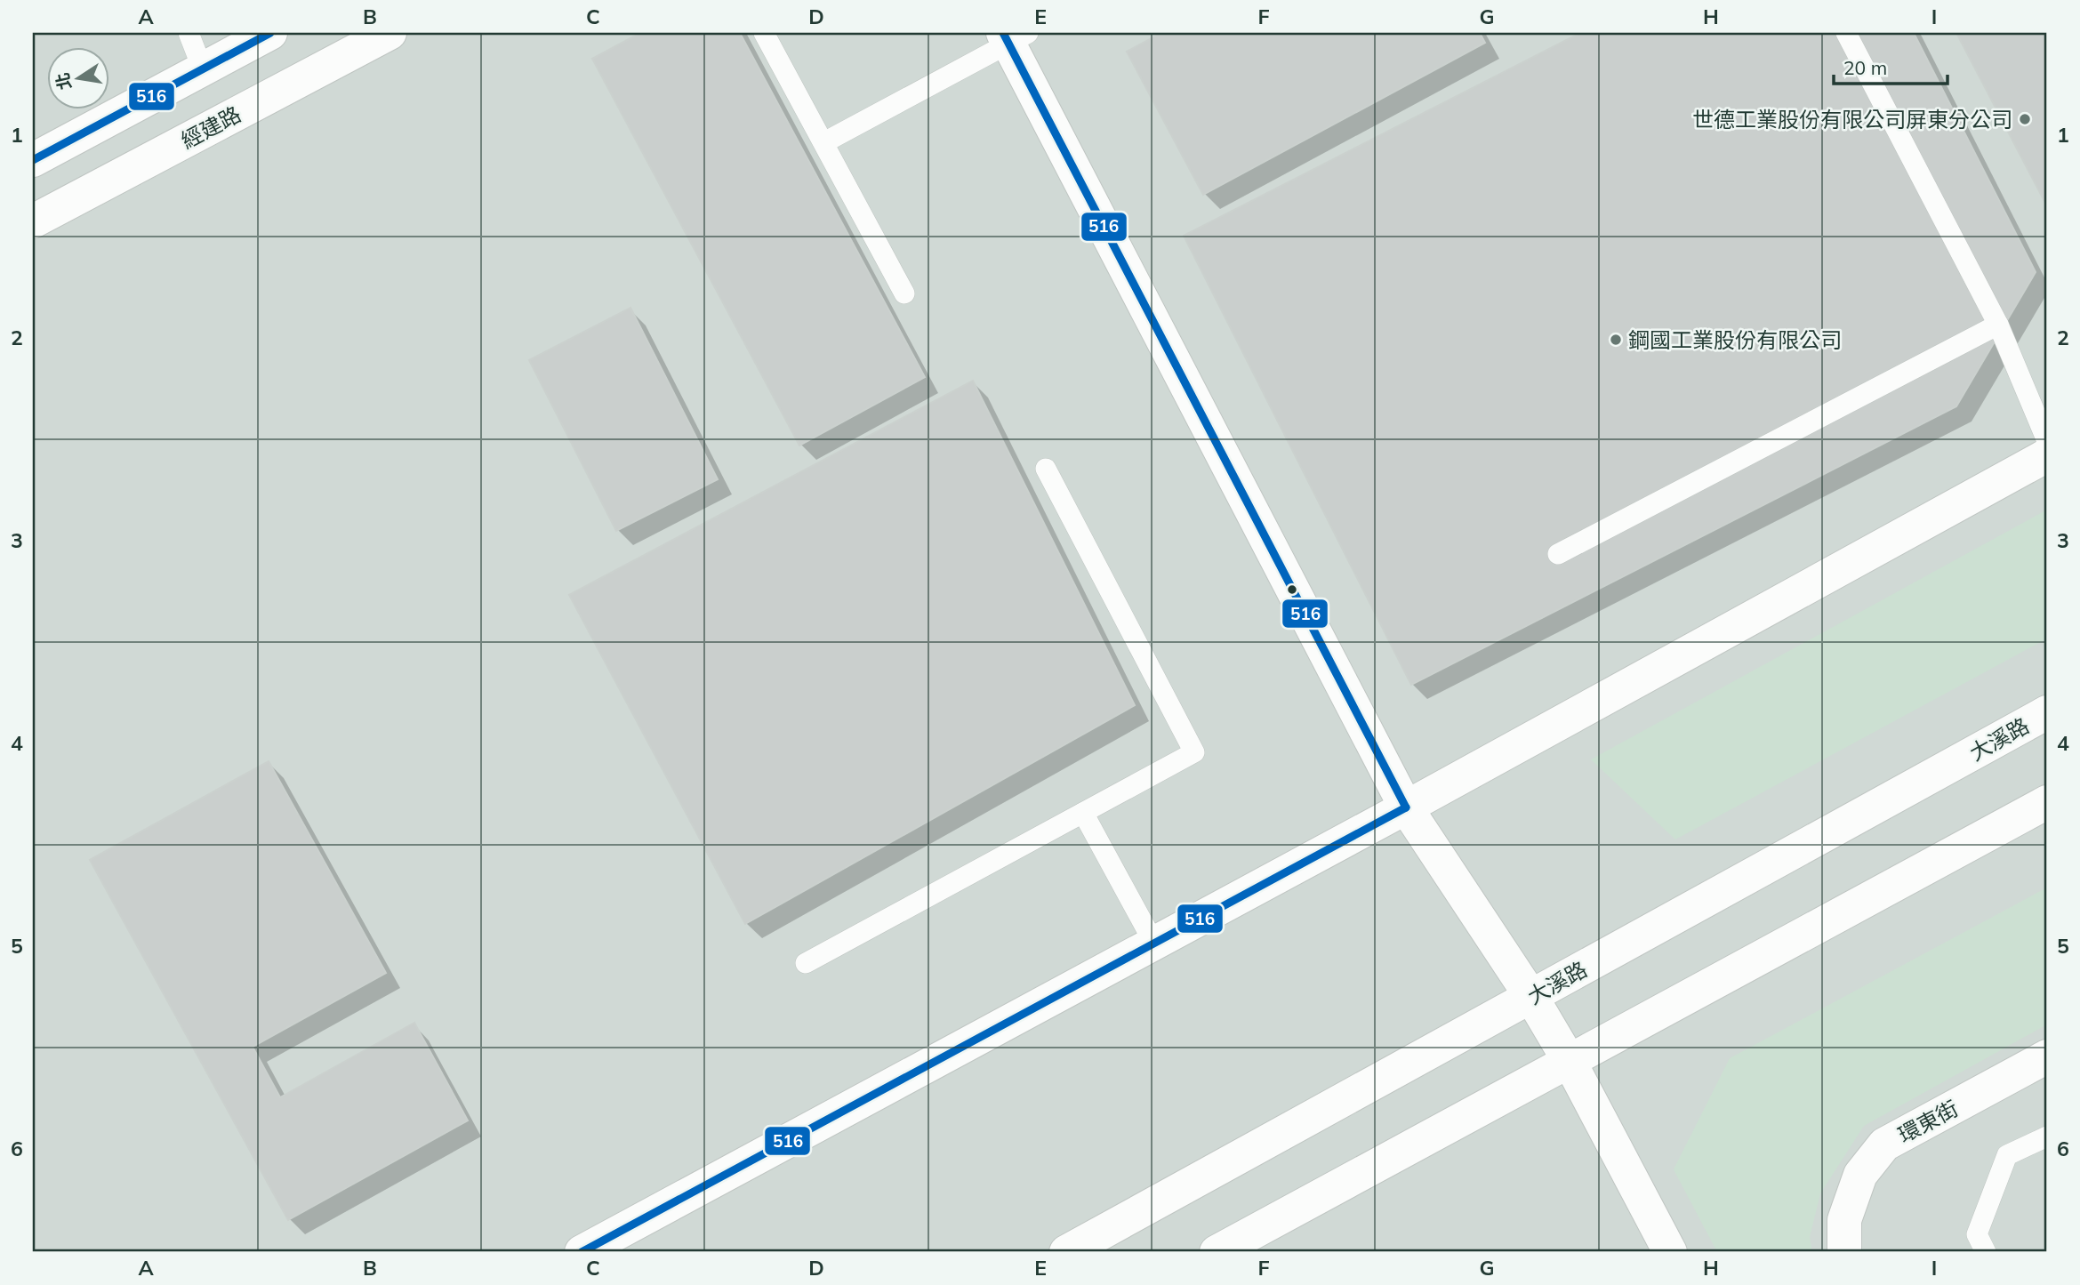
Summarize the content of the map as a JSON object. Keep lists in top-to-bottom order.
{
  "streets": {
    "street": ["經建路", "大溪路", "環東街"]
  },
  "places": ["世德工業股份有限公司屏東分公司", "鋼國工業股份有限公司"],
  "lines": ["transit line 516"],
  "scale_bar": "20 m",
  "north": "left",
  "grid": {
    "columns": [
      "A",
      "B",
      "C",
      "D",
      "E",
      "F",
      "G",
      "H",
      "I"
    ],
    "rows": [
      "1",
      "2",
      "3",
      "4",
      "5",
      "6"
    ]
  }
}
